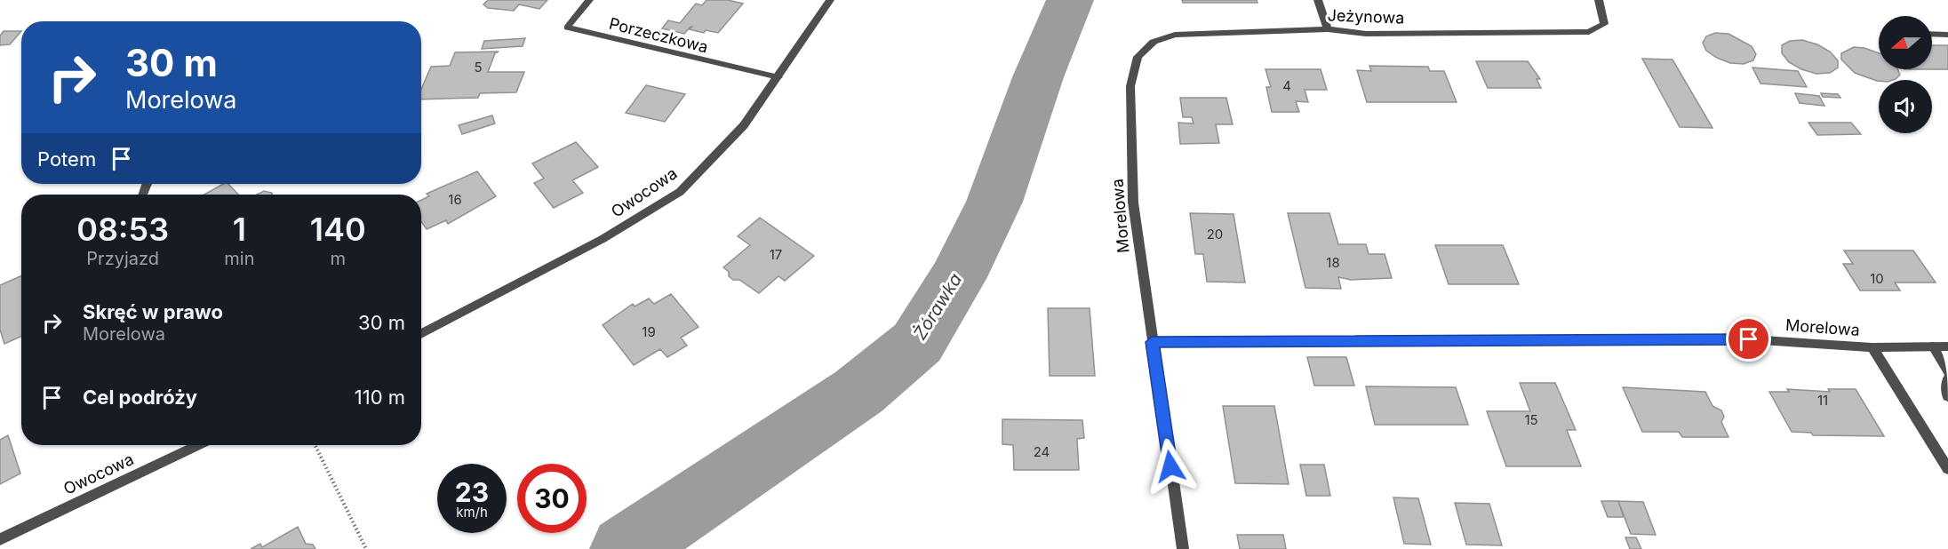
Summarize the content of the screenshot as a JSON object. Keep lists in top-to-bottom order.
{
  "streets": {
    "street": [
      "Jeżynowa",
      "Porzeczkowa",
      "Owocowa",
      "Morelowa"
    ]
  },
  "crossings": [
    ["Jeżynowa", "Morelowa"],
    ["Porzeczkowa", "Owocowa"]
  ],
  "water": ["Żórawka"],
  "house_numbers": [
    "5",
    "4",
    "16",
    "20",
    "17",
    "18",
    "10",
    "19",
    "11",
    "15",
    "24"
  ],
  "north": "left",
  "page": {
    "turn": ["30 m", "Morelowa"],
    "then": "Potem",
    "eta": [
      "08:53",
      "Przyjazd",
      "1",
      "min",
      "140",
      "m"
    ],
    "list": [
      {
        "name": "Skręć w prawo",
        "note": "Morelowa",
        "value": "30 m"
      },
      {
        "name": "Cel podróży",
        "value": "110 m"
      }
    ],
    "speed": "23 km/h",
    "limit": "30"
  }
}
